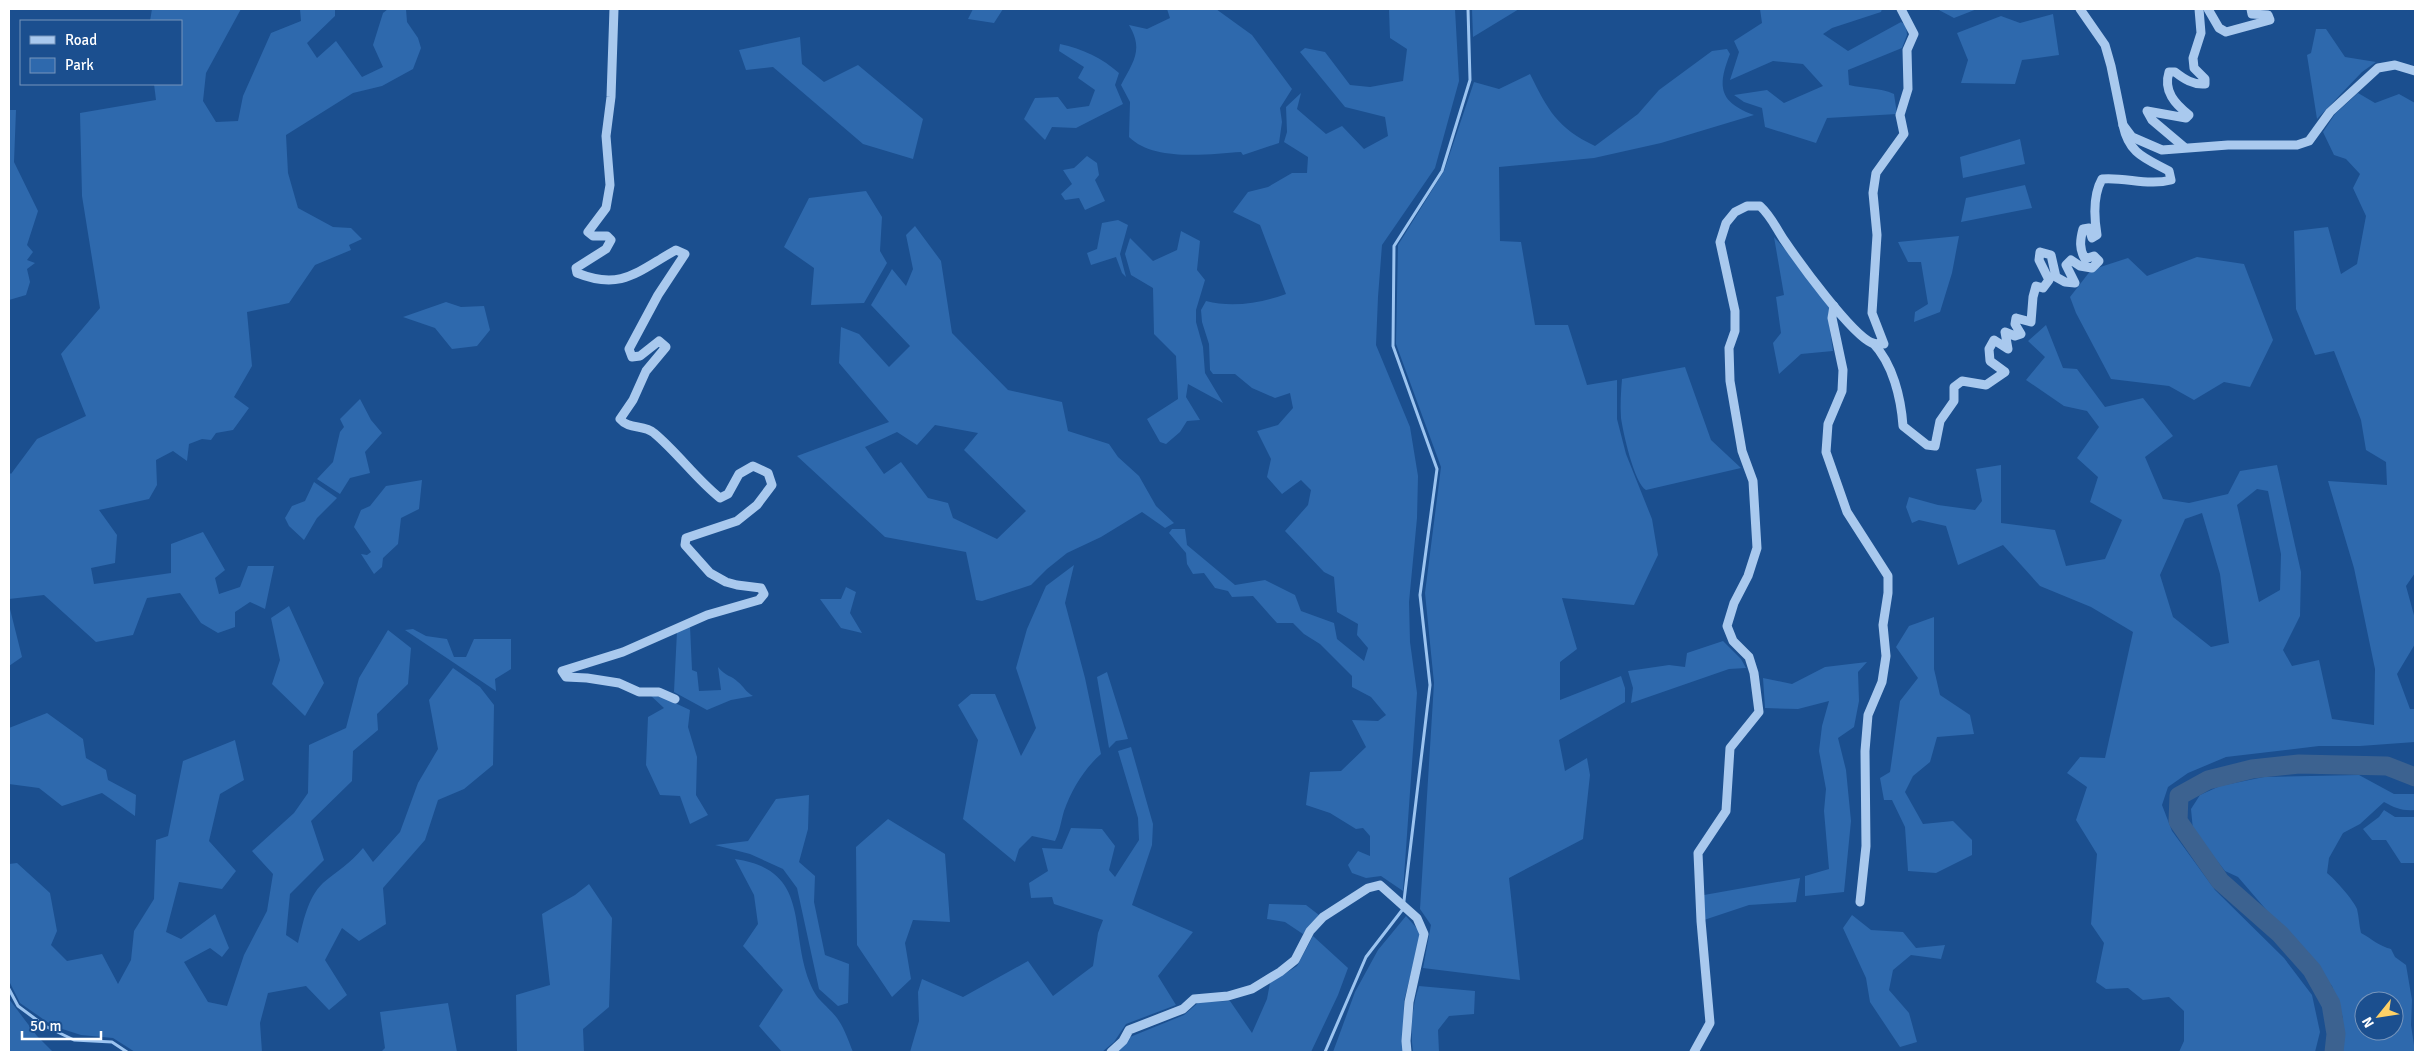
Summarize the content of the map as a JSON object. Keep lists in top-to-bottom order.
{
  "legend": ["Road", "Park"],
  "scale_bar": "50 m",
  "north": "bottom left"
}
